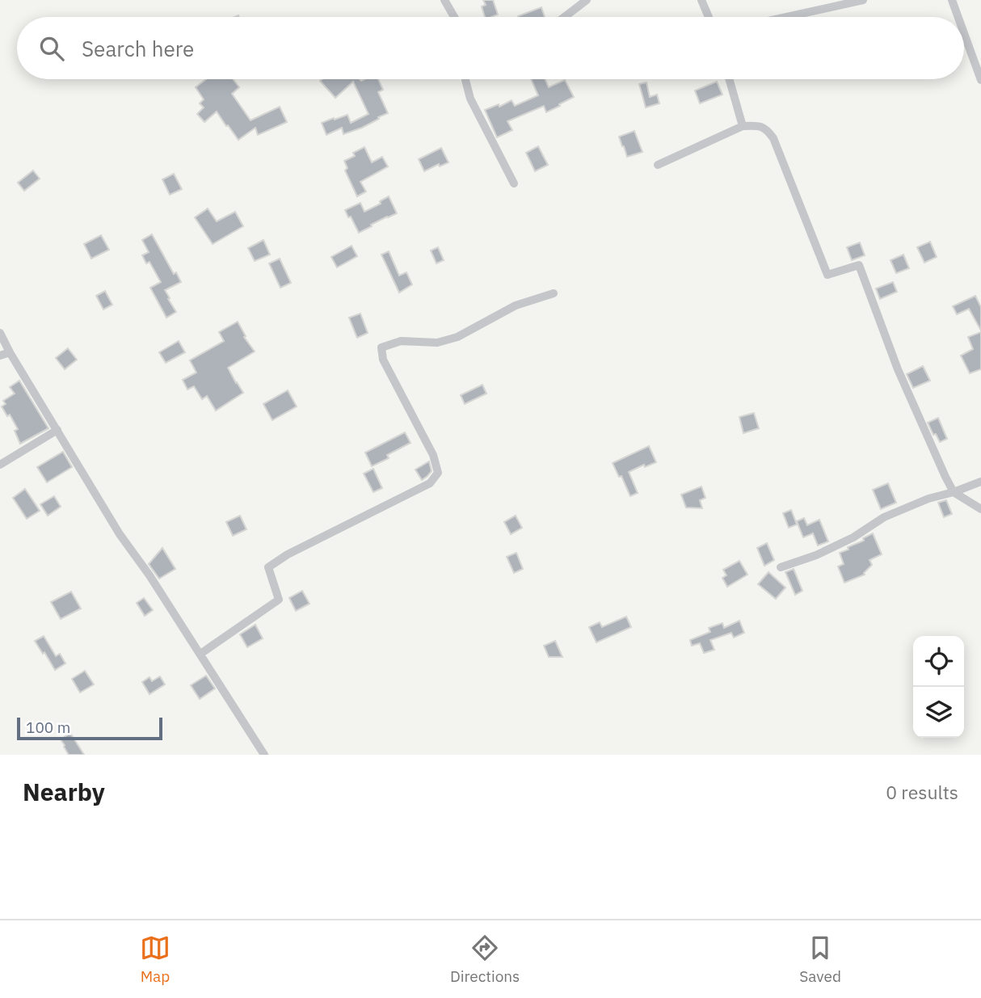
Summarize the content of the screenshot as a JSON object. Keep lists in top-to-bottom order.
{
  "scale_bar": "100 m",
  "page": {
    "search": "Search here",
    "scale": "100 m",
    "heading": ["Nearby", "0 results"],
    "nav": ["Map", "Directions", "Saved"]
  }
}
